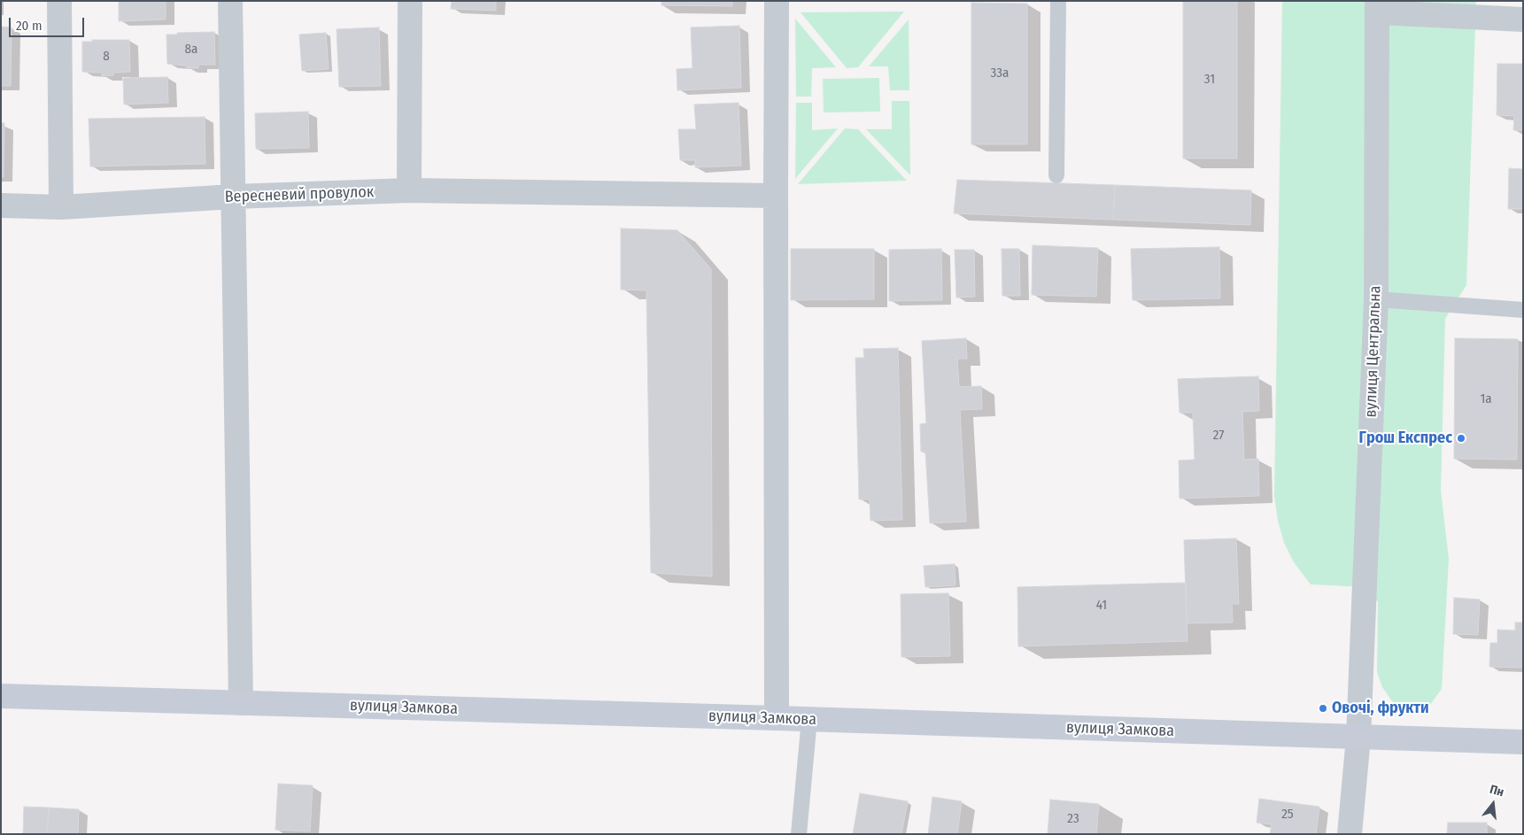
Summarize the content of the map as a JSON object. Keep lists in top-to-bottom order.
{
  "streets": {
    "street": ["Вересневий провулок", "вулиця Центральна", "вулиця Замкова"]
  },
  "crossings": [
    ["вулиця Центральна", "вулиця Замкова"]
  ],
  "places": ["Грош Експрес", "Овочі, фрукти"],
  "house_numbers": [
    "8а",
    "8",
    "33а",
    "31",
    "1а",
    "27",
    "41",
    "25",
    "23"
  ],
  "scale_bar": "20 m",
  "north": "top"
}
